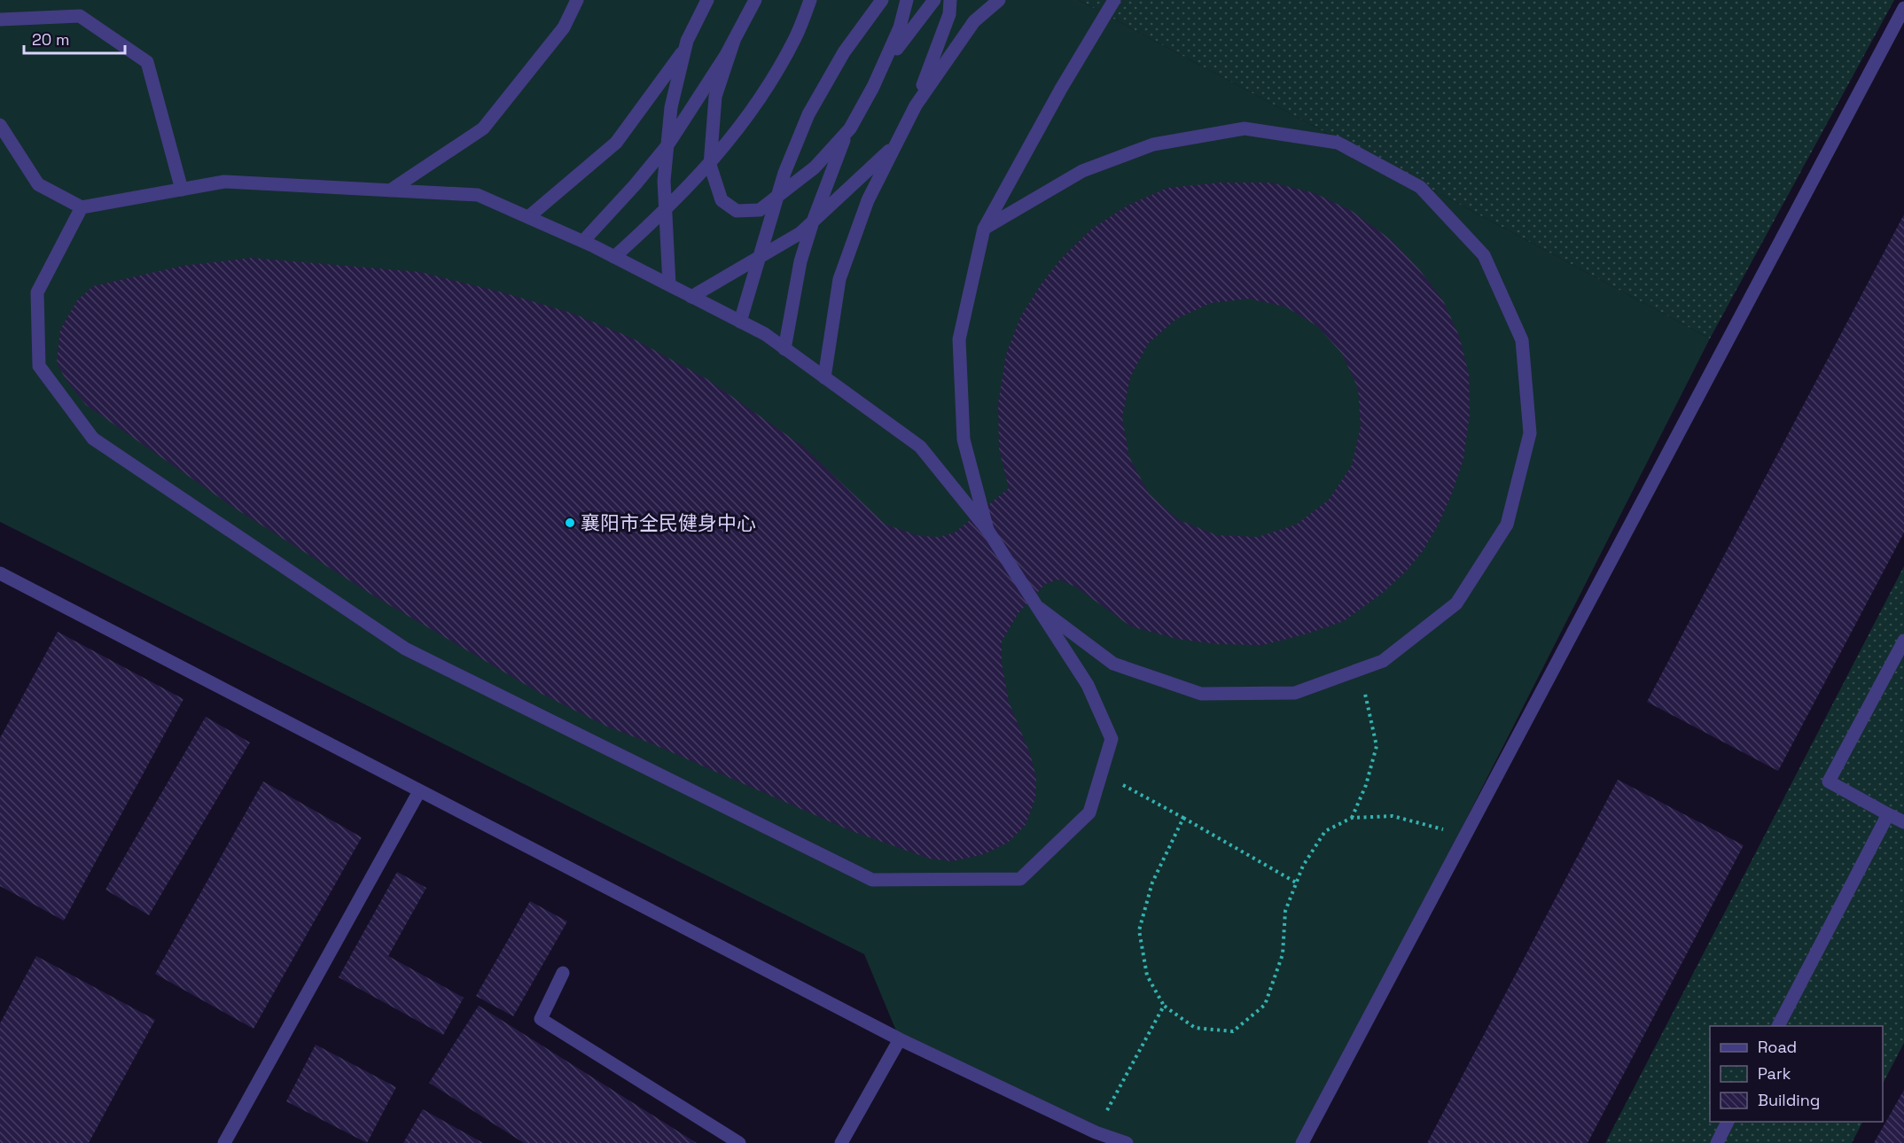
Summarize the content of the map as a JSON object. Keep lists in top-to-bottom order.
{
  "places": ["襄阳市全民健身中心"],
  "legend": ["Road", "Park", "Building"],
  "scale_bar": "20 m"
}
